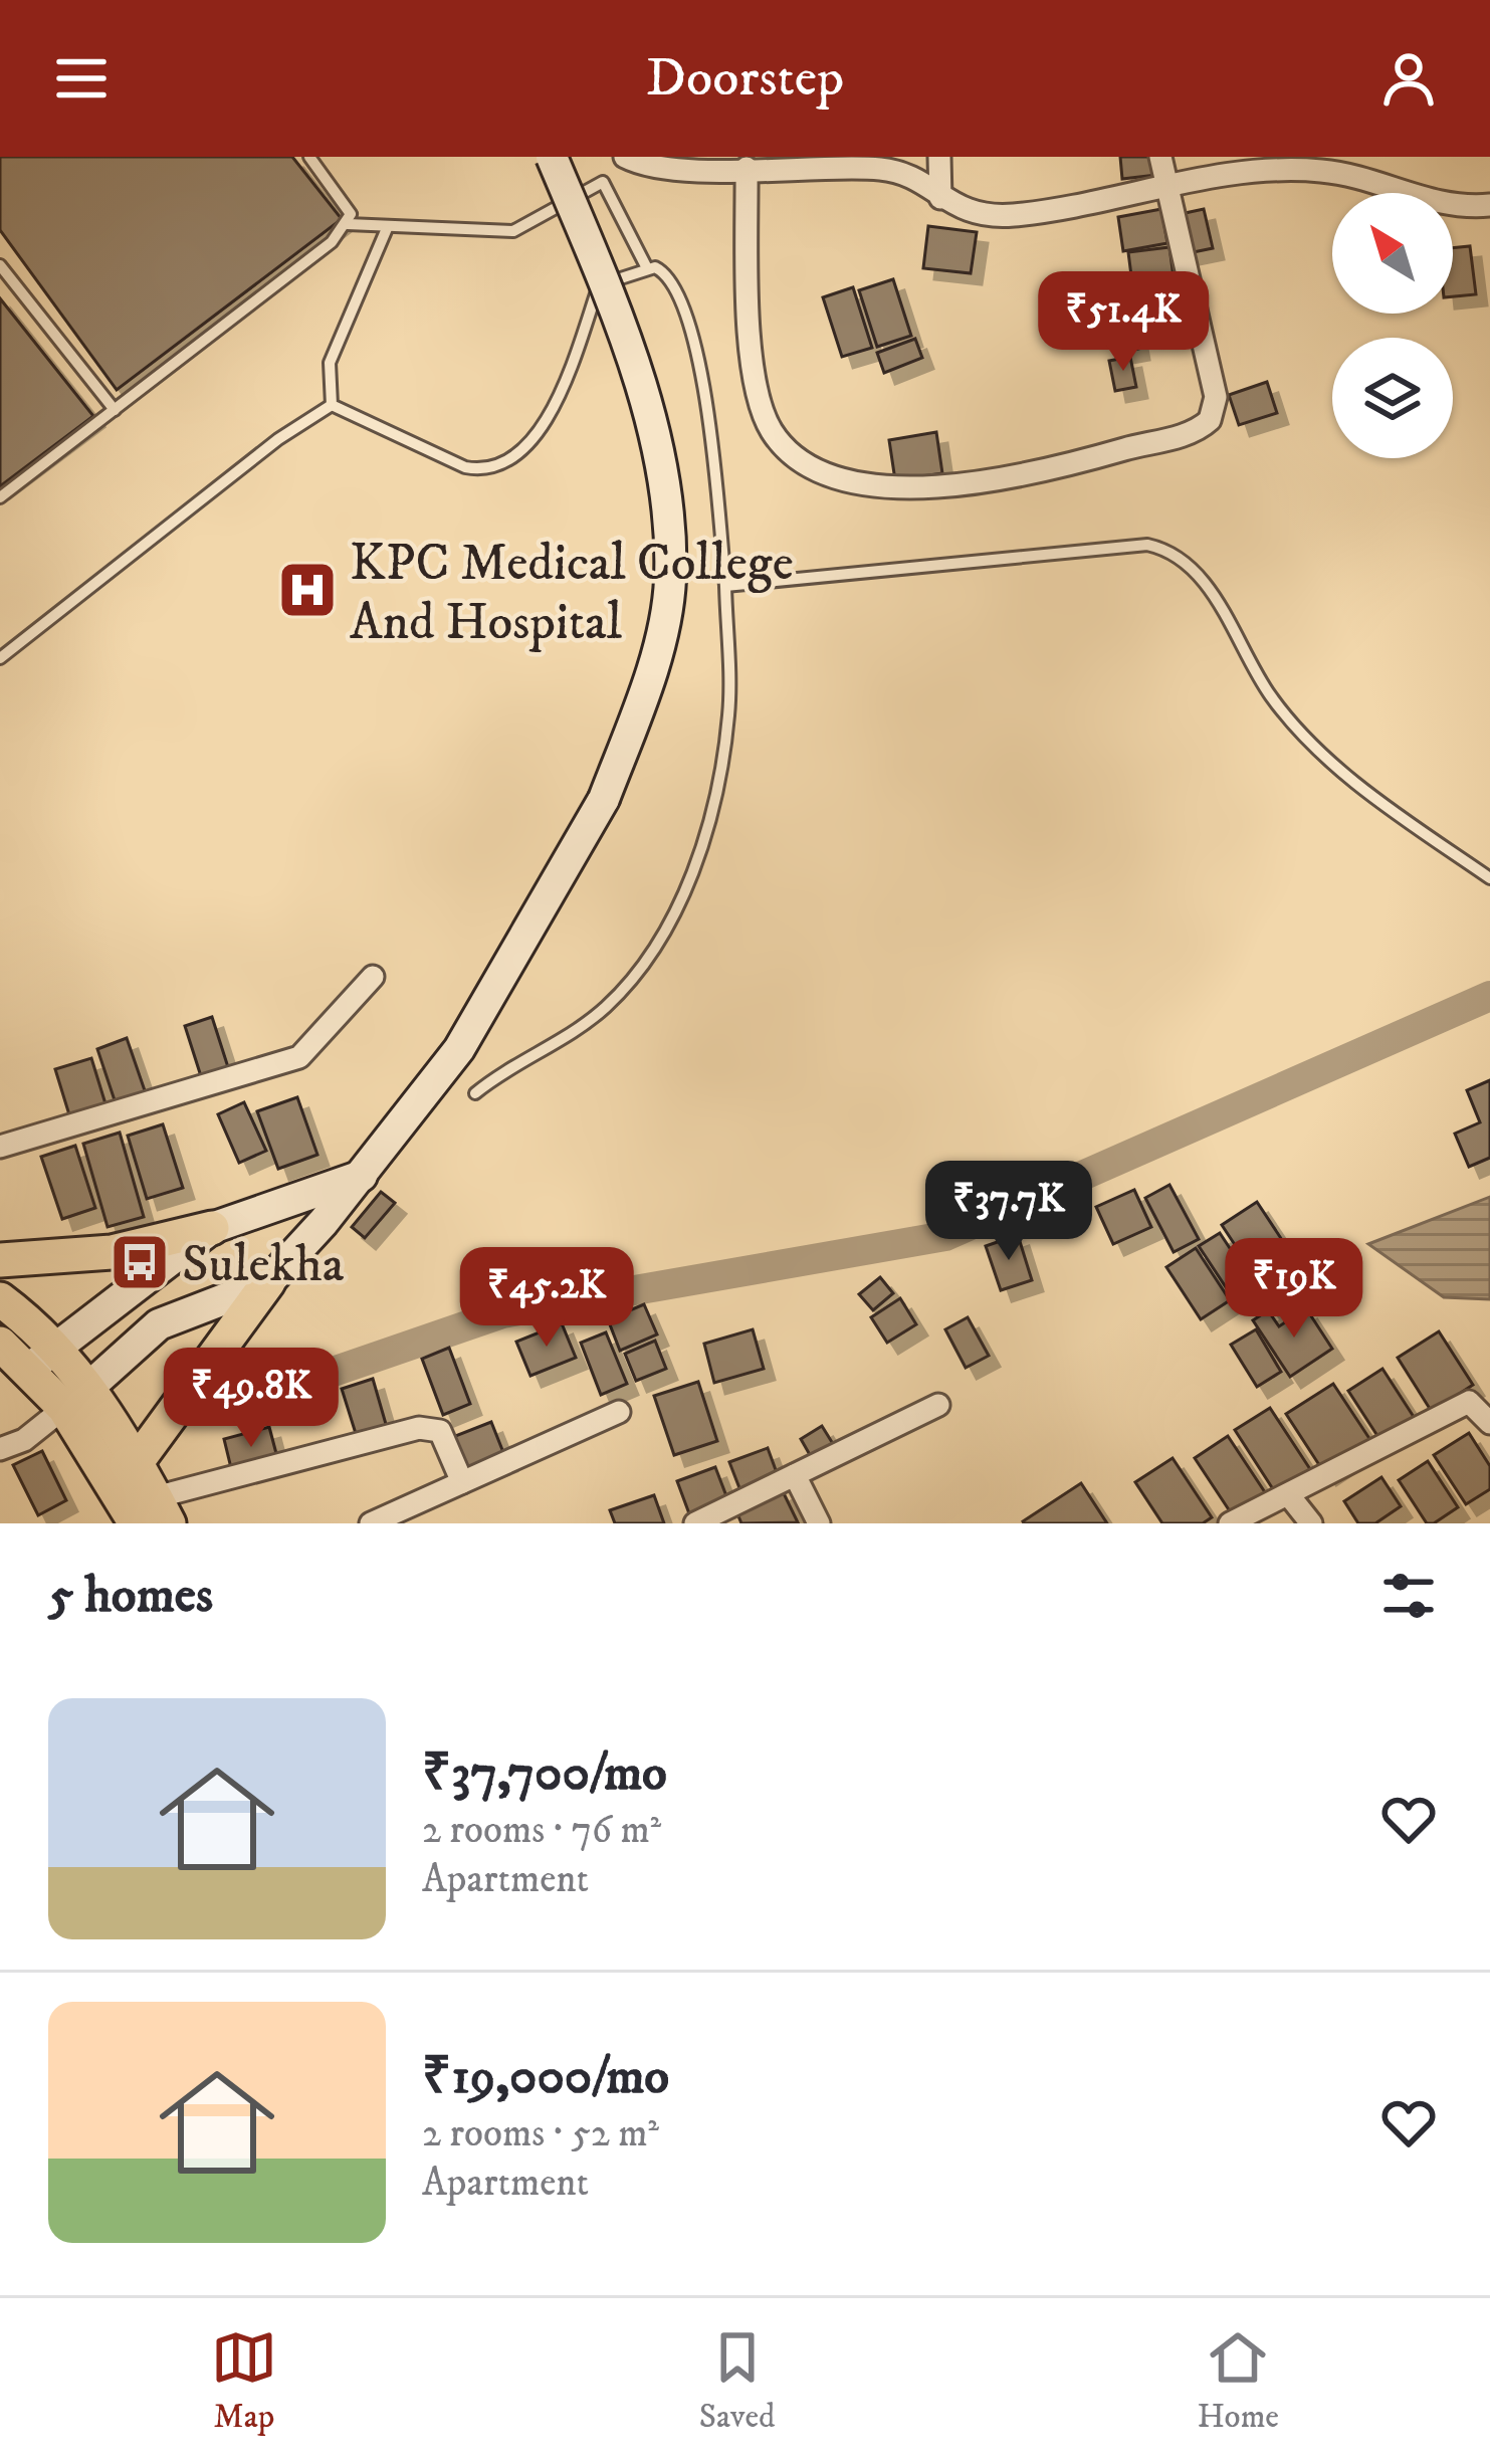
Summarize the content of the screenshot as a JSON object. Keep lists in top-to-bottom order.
{
  "places": {
    "hospital": ["KPC Medical College And Hospital"],
    "bus stop": ["Sulekha"]
  },
  "north": "top left",
  "page": {
    "header": "Doorstep",
    "price": [
      "₹51.4K",
      "₹37.7K",
      "₹19K",
      "₹45.2K",
      "₹49.8K"
    ],
    "heading": "5 homes",
    "list": [
      {
        "name": "₹37,700/mo",
        "note": "2 rooms · 76 m² · Apartment"
      },
      {
        "name": "₹19,000/mo",
        "note": "2 rooms · 52 m² · Apartment"
      }
    ],
    "tabs": ["Map", "Saved", "Home"]
  }
}
